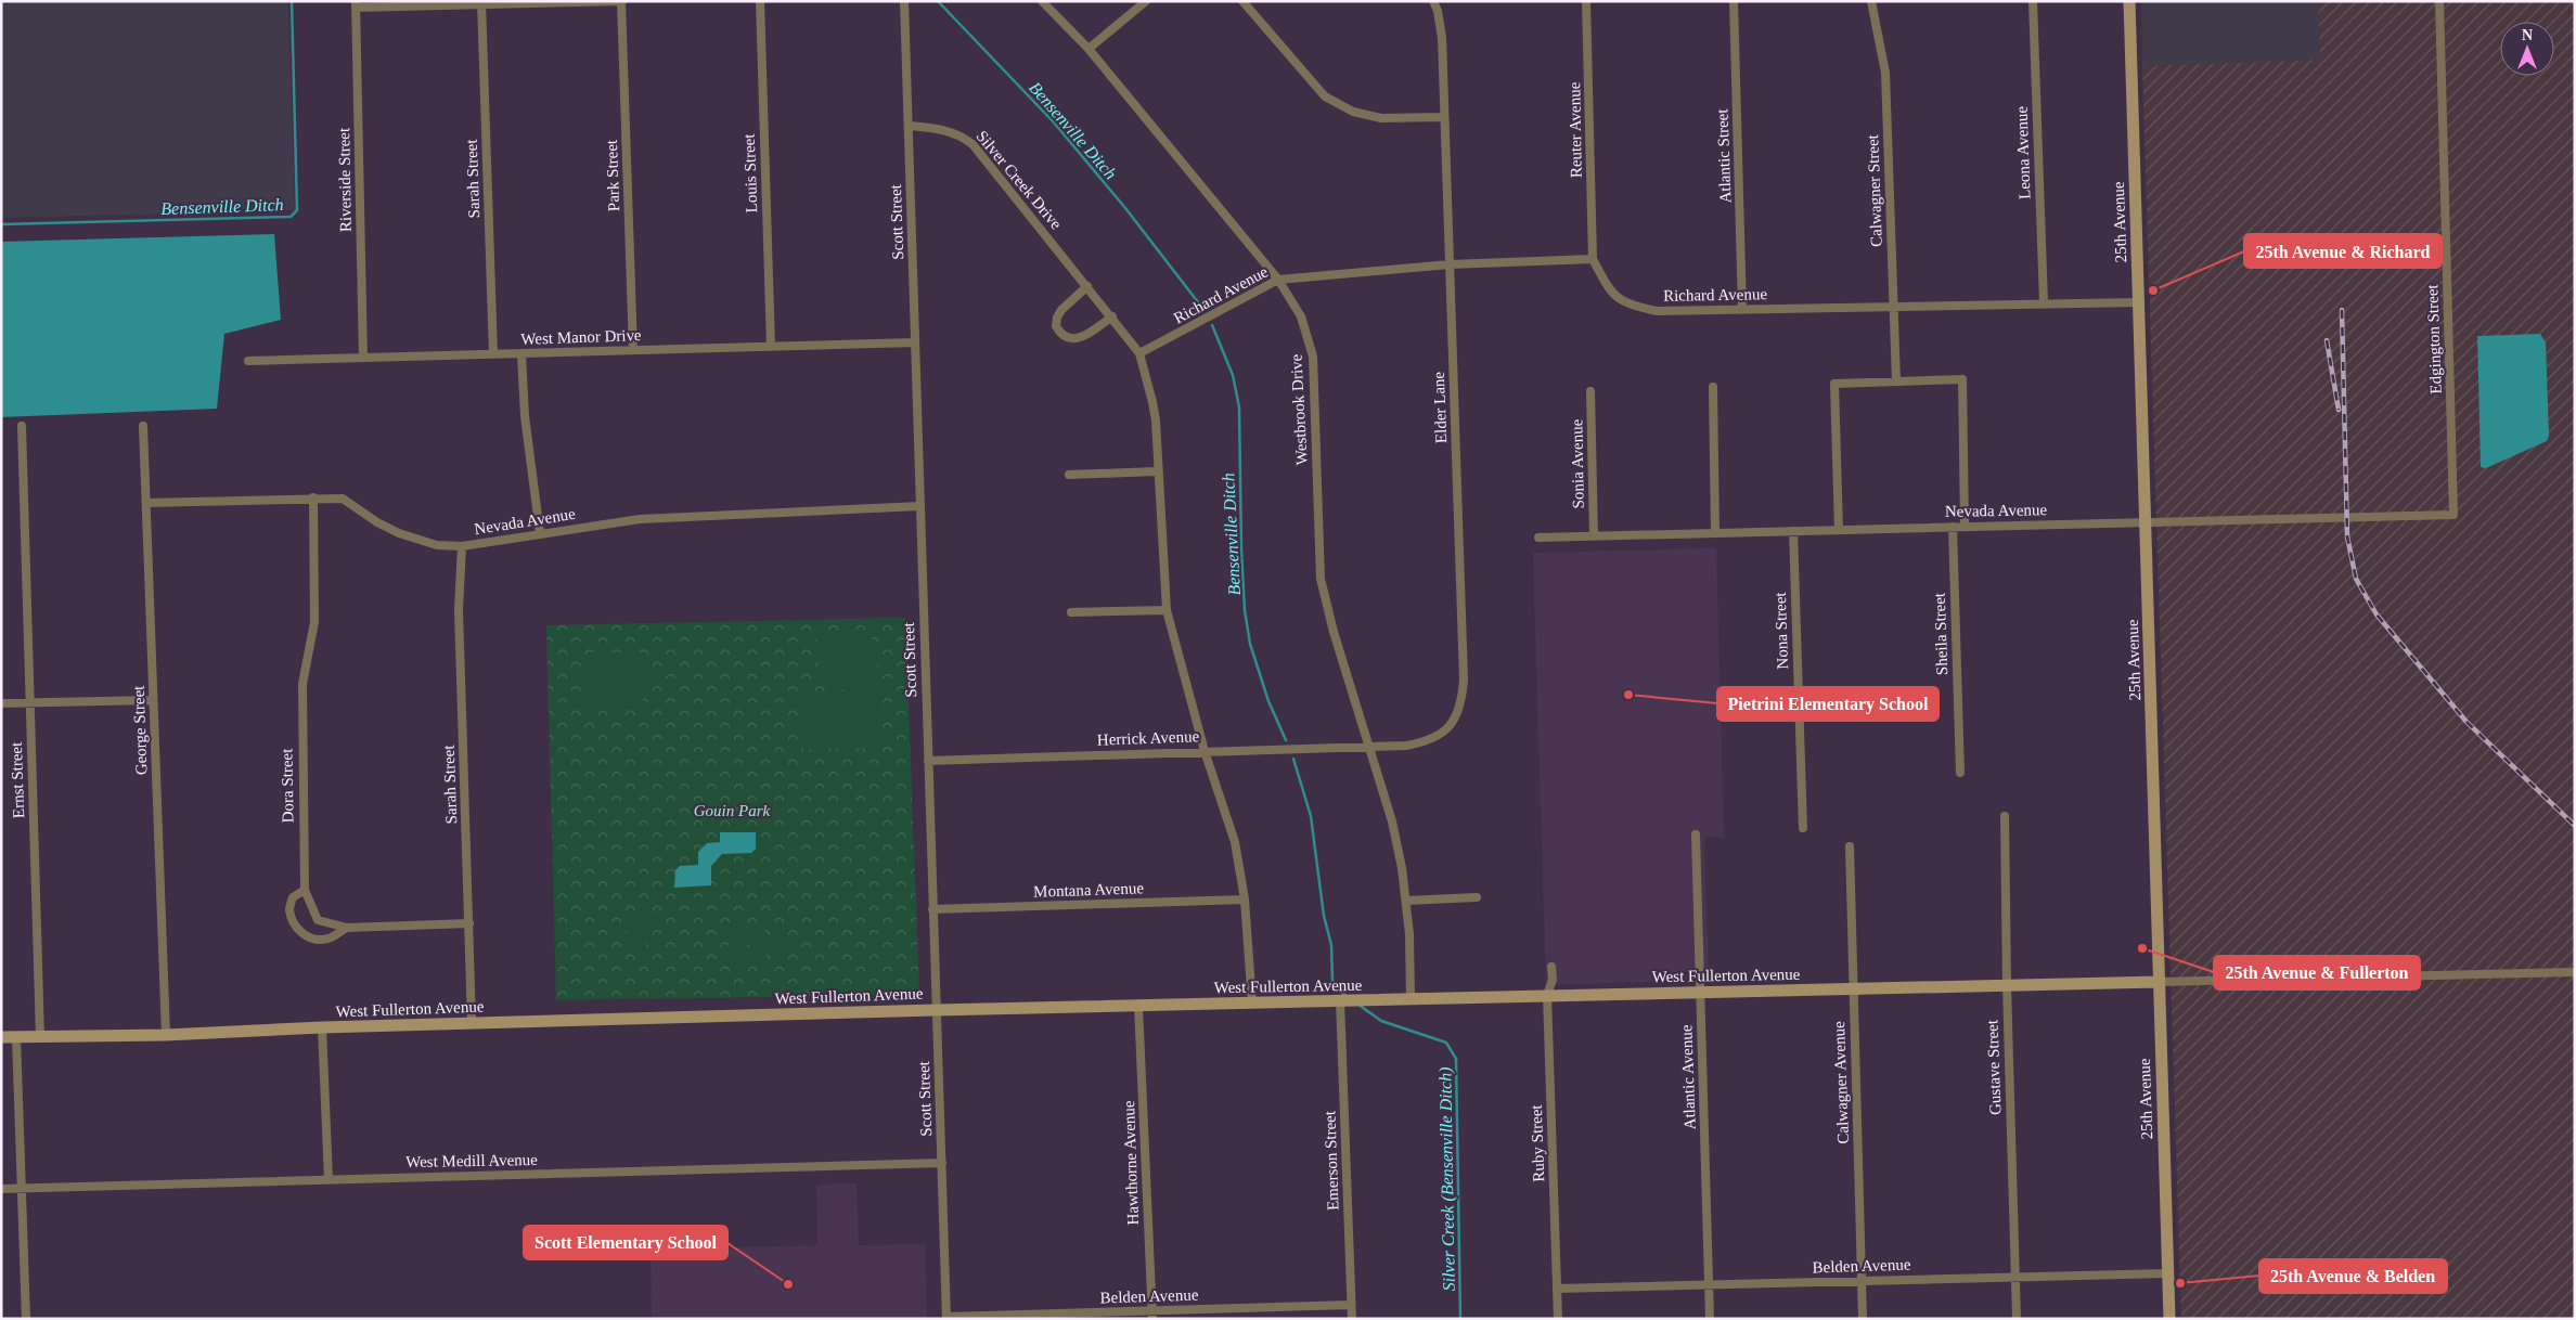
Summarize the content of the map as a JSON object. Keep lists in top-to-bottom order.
{
  "streets": {
    "street": [
      "Reuter Avenue",
      "Leona Avenue",
      "Atlantic Street",
      "Louis Street",
      "Park Street",
      "Sarah Street",
      "Riverside Street",
      "Silver Creek Drive",
      "Calwagner Street",
      "Scott Street",
      "25th Avenue",
      "Richard Avenue",
      "West Manor Drive",
      "Edgington Street",
      "Elder Lane",
      "Westbrook Drive",
      "Sonia Avenue",
      "Nevada Avenue",
      "Nona Street",
      "Sheila Street",
      "George Street",
      "Herrick Avenue",
      "Ernst Street",
      "Dora Street",
      "Montana Avenue",
      "West Fullerton Avenue",
      "Gustave Street",
      "Atlantic Avenue",
      "Calwagner Avenue",
      "Ruby Street",
      "West Medill Avenue",
      "Emerson Street",
      "Hawthorne Avenue",
      "Belden Avenue"
    ]
  },
  "crossings": [
    ["Reuter Avenue", "Richard Avenue"],
    ["Leona Avenue", "Richard Avenue"],
    ["Atlantic Street", "Richard Avenue"],
    ["Louis Street", "West Manor Drive"],
    ["Park Street", "West Manor Drive"],
    ["Sarah Street", "West Manor Drive"],
    ["Sarah Street", "Nevada Avenue"],
    ["Sarah Street", "Dora Street"],
    ["Sarah Street", "West Fullerton Avenue"],
    ["Riverside Street", "West Manor Drive"],
    ["Silver Creek Drive", "Scott Street"],
    ["Silver Creek Drive", "Richard Avenue"],
    ["Silver Creek Drive", "Herrick Avenue"],
    ["Silver Creek Drive", "Montana Avenue"],
    ["Silver Creek Drive", "West Fullerton Avenue"],
    ["Calwagner Street", "Richard Avenue"],
    ["Scott Street", "West Manor Drive"],
    ["Scott Street", "Nevada Avenue"],
    ["Scott Street", "Herrick Avenue"],
    ["Scott Street", "Montana Avenue"],
    ["Scott Street", "West Fullerton Avenue"],
    ["Scott Street", "West Medill Avenue"],
    ["Scott Street", "Belden Avenue"],
    ["25th Avenue", "Richard Avenue"],
    ["25th Avenue", "Nevada Avenue"],
    ["25th Avenue", "West Fullerton Avenue"],
    ["25th Avenue", "Belden Avenue"],
    ["Richard Avenue", "Elder Lane"],
    ["Richard Avenue", "Westbrook Drive"],
    ["Edgington Street", "Nevada Avenue"],
    ["Elder Lane", "Westbrook Drive"],
    ["Elder Lane", "Herrick Avenue"],
    ["Westbrook Drive", "Herrick Avenue"],
    ["Westbrook Drive", "West Fullerton Avenue"],
    ["Sonia Avenue", "Nevada Avenue"],
    ["Nevada Avenue", "Nona Street"],
    ["Nevada Avenue", "Sheila Street"],
    ["Nevada Avenue", "George Street"],
    ["Nevada Avenue", "Dora Street"],
    ["George Street", "West Fullerton Avenue"],
    ["Ernst Street", "West Fullerton Avenue"],
    ["West Fullerton Avenue", "Gustave Street"],
    ["West Fullerton Avenue", "Atlantic Avenue"],
    ["West Fullerton Avenue", "Calwagner Avenue"],
    ["West Fullerton Avenue", "Ruby Street"],
    ["West Fullerton Avenue", "Emerson Street"],
    ["West Fullerton Avenue", "Hawthorne Avenue"],
    ["Gustave Street", "Belden Avenue"],
    ["Atlantic Avenue", "Belden Avenue"],
    ["Calwagner Avenue", "Belden Avenue"],
    ["Ruby Street", "Belden Avenue"],
    ["Emerson Street", "Belden Avenue"],
    ["Hawthorne Avenue", "Belden Avenue"]
  ],
  "water": ["Bensenville Ditch", "Silver Creek (Bensenville Ditch)"],
  "parks": ["Gouin Park"],
  "places": [
    "25th Avenue & Richard",
    "Pietrini Elementary School",
    "25th Avenue & Fullerton",
    "25th Avenue & Belden",
    "Scott Elementary School"
  ],
  "north": "top"
}
